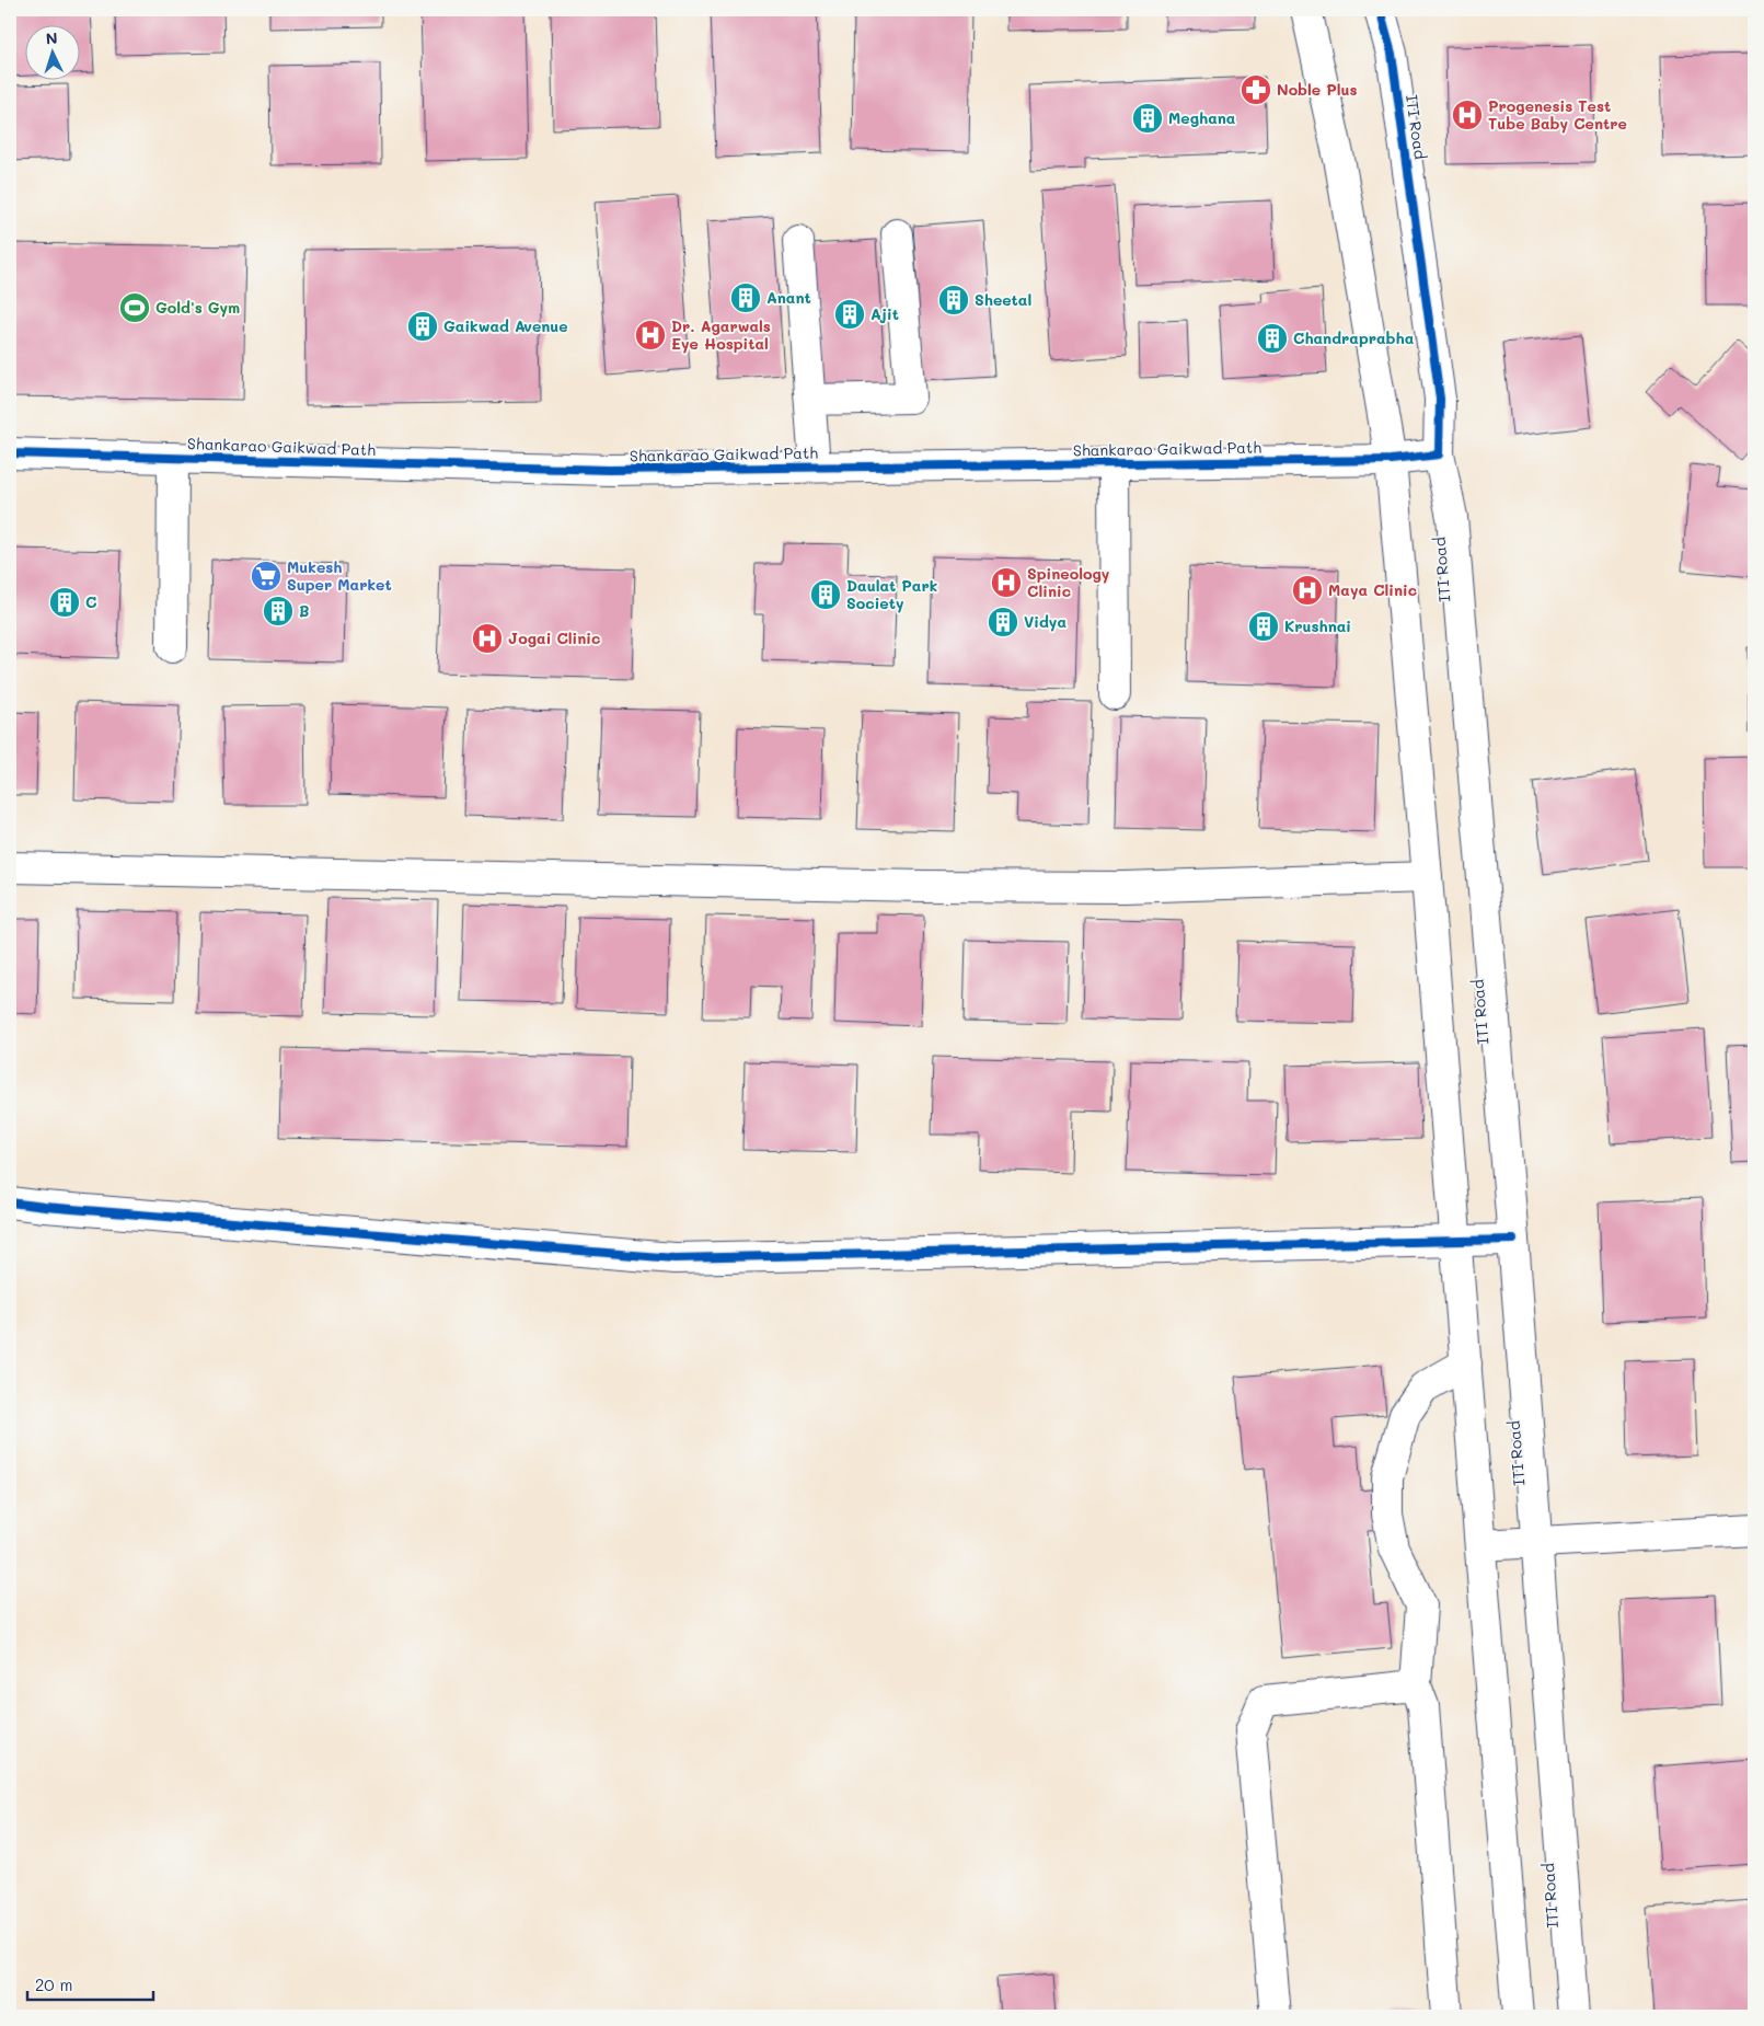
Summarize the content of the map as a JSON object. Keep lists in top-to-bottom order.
{
  "streets": {
    "street": ["ITI Road", "Shankarao Gaikwad Path"]
  },
  "crossings": [
    ["ITI Road", "Shankarao Gaikwad Path"]
  ],
  "places": {
    "pharmacy": ["Noble Plus"],
    "hospital": [
      "Progenesis Test Tube Baby Centre",
      "Dr. Agarwals Eye Hospital",
      "Spineology Clinic",
      "Maya Clinic",
      "Jogai Clinic"
    ],
    "building": [
      "Meghana",
      "Anant",
      "Sheetal",
      "Ajit",
      "Gaikwad Avenue",
      "Chandraprabha",
      "Daulat Park Society",
      "C",
      "B",
      "Vidya",
      "Krushnai"
    ],
    "sports": ["Gold's Gym"],
    "supermarket": ["Mukesh Super Market"]
  },
  "scale_bar": "20 m",
  "north": "top"
}
